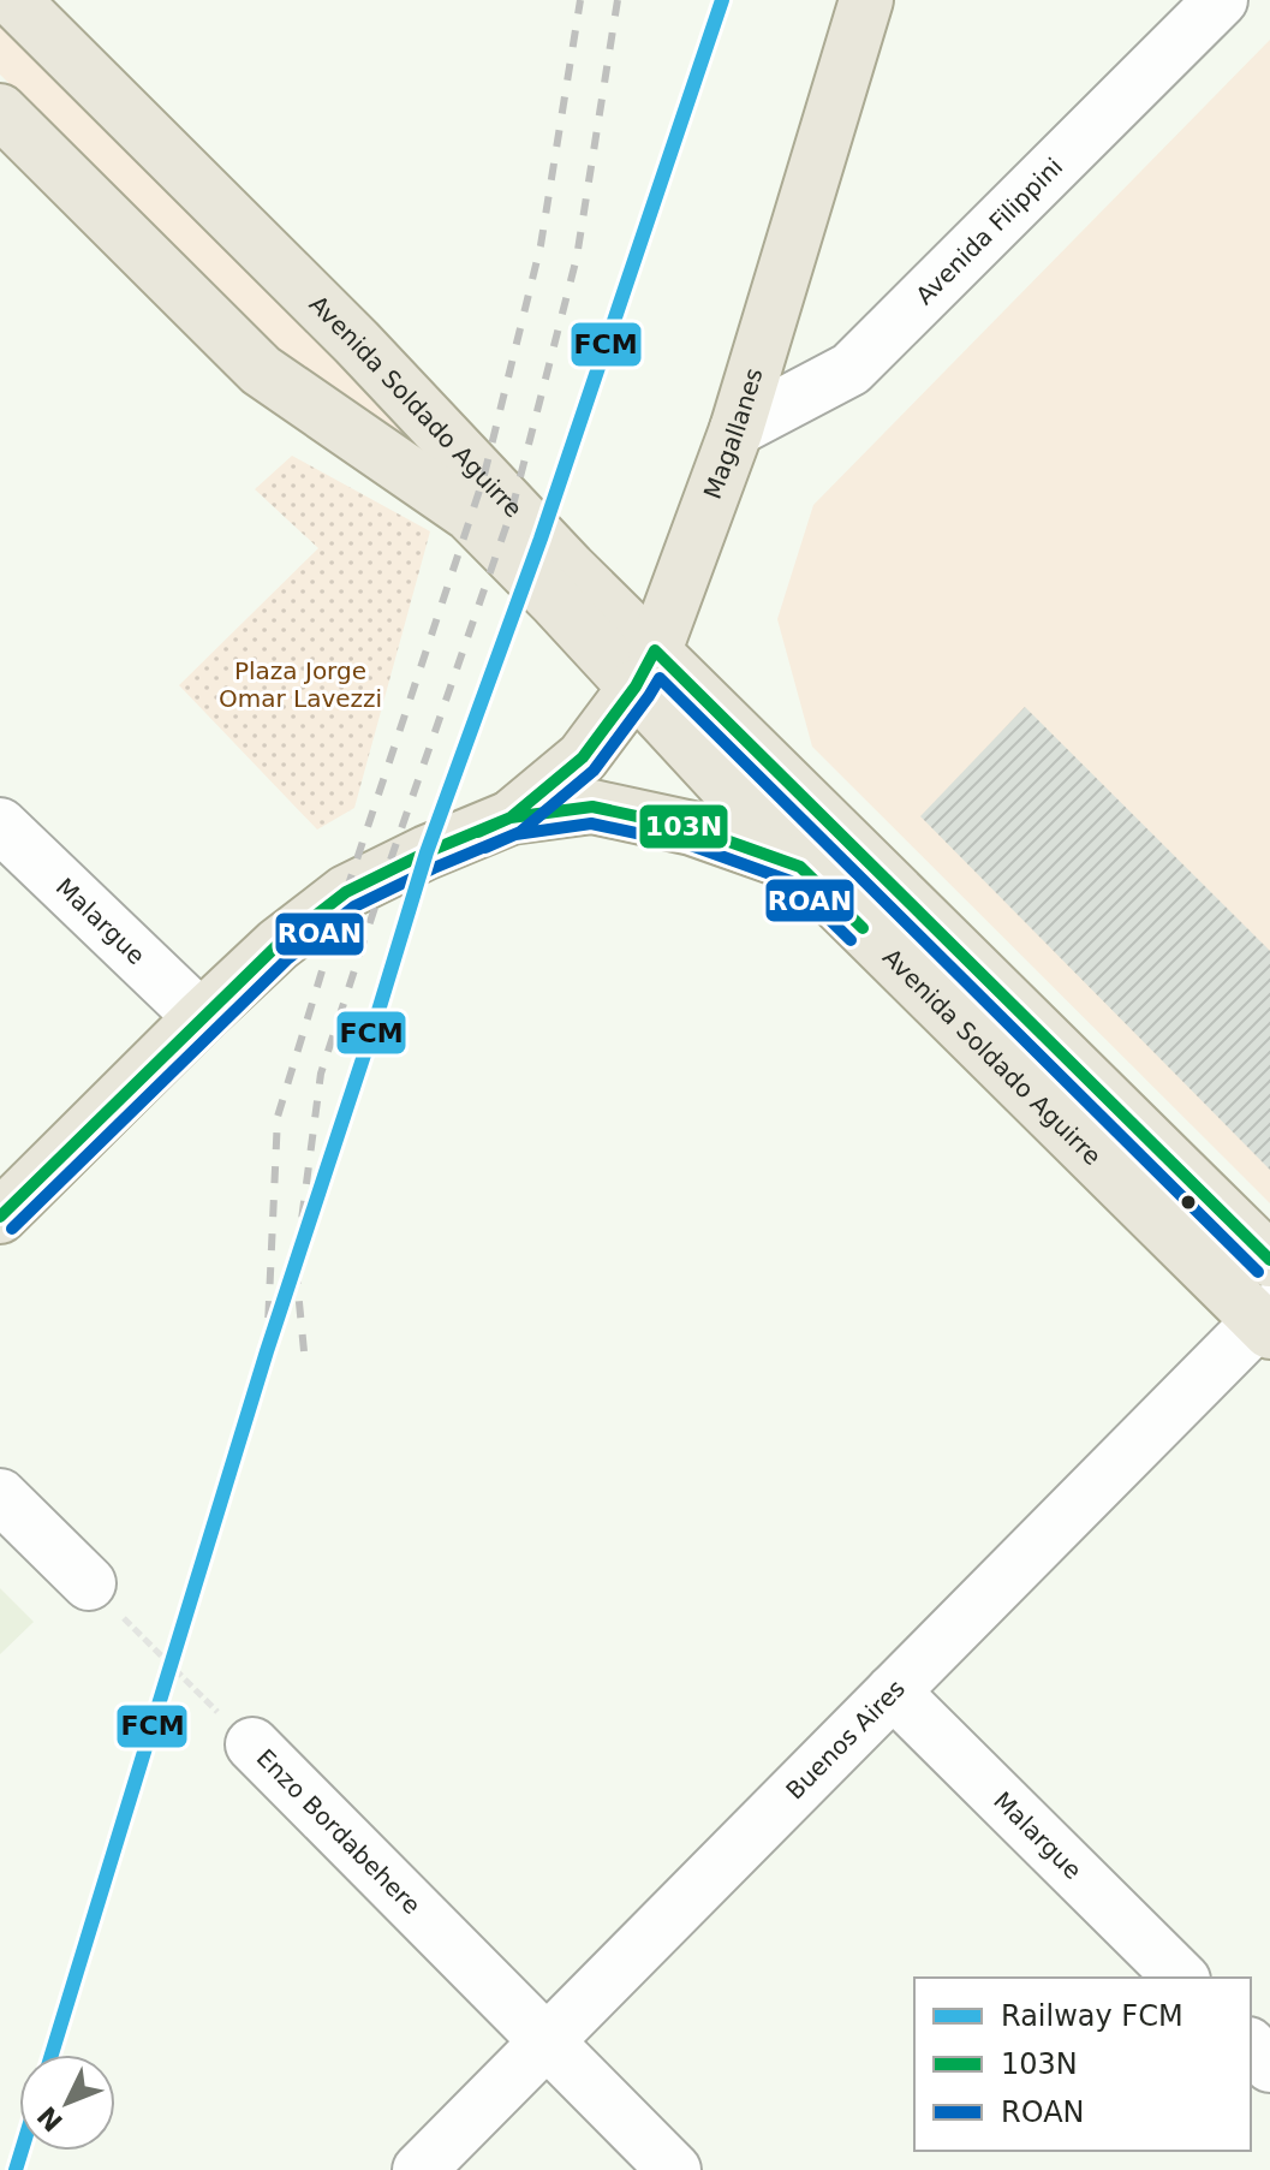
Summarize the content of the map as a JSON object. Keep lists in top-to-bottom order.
{
  "streets": {
    "main road": ["Avenida Soldado Aguirre", "Magallanes"],
    "street": [
      "Avenida Filippini",
      "Malargue",
      "Buenos Aires",
      "Enzo Bordabehere"
    ]
  },
  "crossings": [
    ["Avenida Filippini", "Magallanes"],
    ["Avenida Soldado Aguirre", "Magallanes"],
    ["Avenida Soldado Aguirre", "Buenos Aires"],
    ["Malargue", "Buenos Aires"],
    ["Buenos Aires", "Enzo Bordabehere"]
  ],
  "parks": ["Plaza Jorge Omar Lavezzi"],
  "lines": ["rail line FCM", "transit line 103N", "transit line ROAN"],
  "legend": ["Railway FCM", "103N", "ROAN"],
  "north": "bottom left"
}
